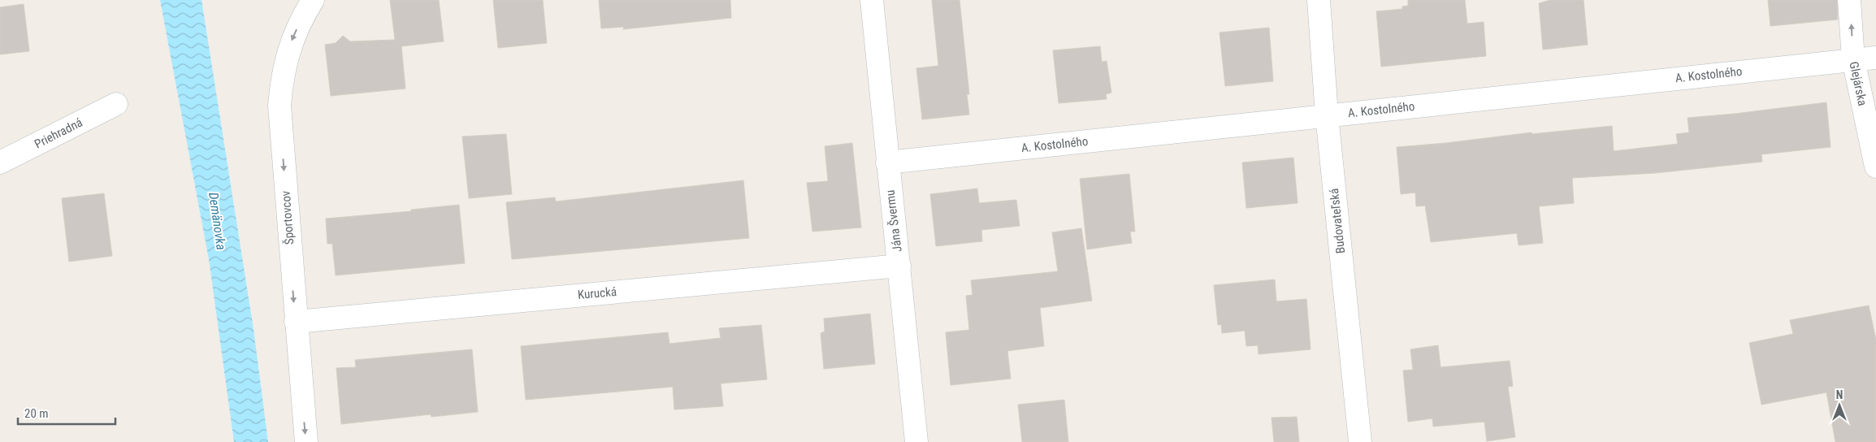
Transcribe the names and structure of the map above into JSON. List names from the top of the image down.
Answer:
{
  "streets": {
    "street": [
      "A. Kostolného",
      "Glejárska",
      "Priehradná",
      "Športovcov",
      "Jána Švermu",
      "Budovateľská",
      "Kurucká"
    ]
  },
  "crossings": [
    ["A. Kostolného", "Glejárska"],
    ["A. Kostolného", "Jána Švermu"],
    ["A. Kostolného", "Budovateľská"],
    ["Športovcov", "Kurucká"],
    ["Jána Švermu", "Kurucká"]
  ],
  "one_way": ["Glejárska", "Športovcov"],
  "water": ["Demänovka"],
  "scale_bar": "20 m",
  "north": "top"
}
